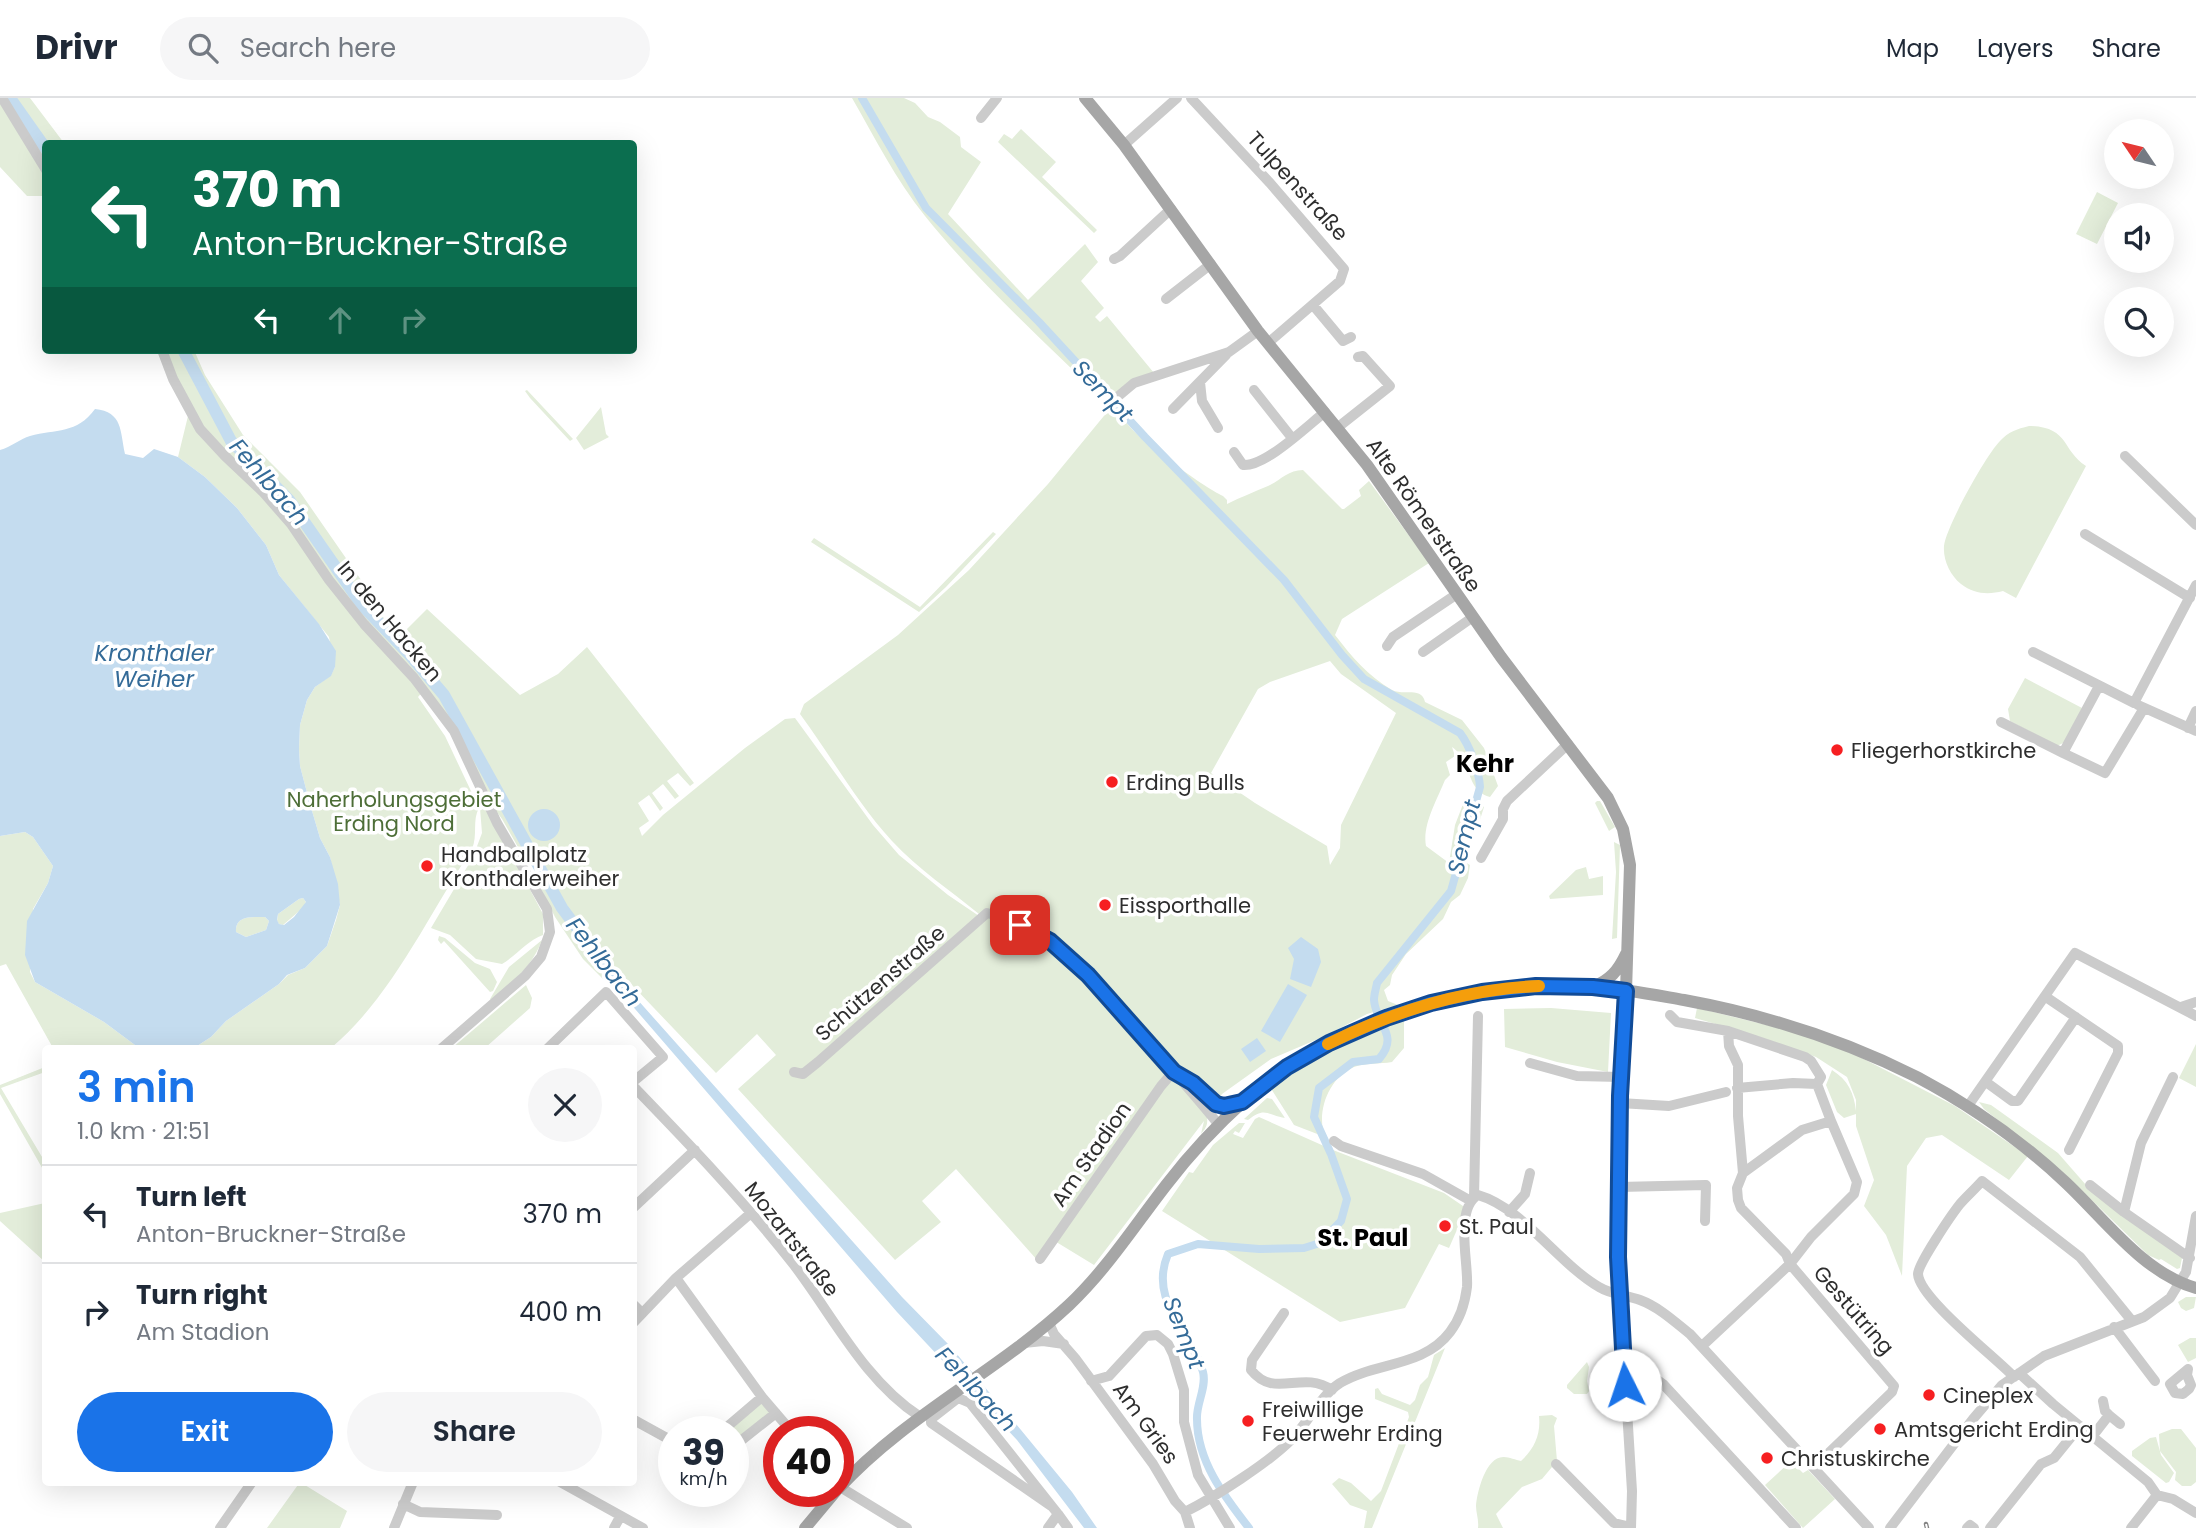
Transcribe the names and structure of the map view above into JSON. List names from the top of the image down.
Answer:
{
  "streets": {
    "main road": ["Alte Römerstraße"],
    "street": [
      "Tulpenstraße",
      "In den Hacken",
      "Schützenstraße",
      "Am Stadion",
      "Mozartstraße",
      "Gestütring",
      "Am Gries"
    ]
  },
  "crossings": [
    ["Schützenstraße", "Am Stadion"]
  ],
  "districts": ["Kehr", "St. Paul"],
  "water": ["Sempt", "Fehlbach", "Kronthaler Weiher"],
  "parks": ["Naherholungsgebiet Erding Nord"],
  "places": [
    "Fliegerhorstkirche",
    "Erding Bulls",
    "Handballplatz Kronthalerweiher",
    "Eissporthalle",
    "St. Paul",
    "Cineplex",
    "Freiwillige Feuerwehr Erding",
    "Amtsgericht Erding",
    "Christuskirche"
  ],
  "north": "top left",
  "page": {
    "header": "Drivr",
    "search": "Search here",
    "nav": ["Map", "Layers", "Share"],
    "turn": ["370 m", "Anton-Bruckner-Straße"],
    "heading": ["3 min", "1.0 km · 21:51"],
    "list": [
      {
        "name": "Turn left",
        "note": "Anton-Bruckner-Straße",
        "value": "370 m"
      },
      {
        "name": "Turn right",
        "note": "Am Stadion",
        "value": "400 m"
      }
    ],
    "buttons": ["Exit", "Share"],
    "speed": "39 km/h",
    "limit": "40"
  }
}
